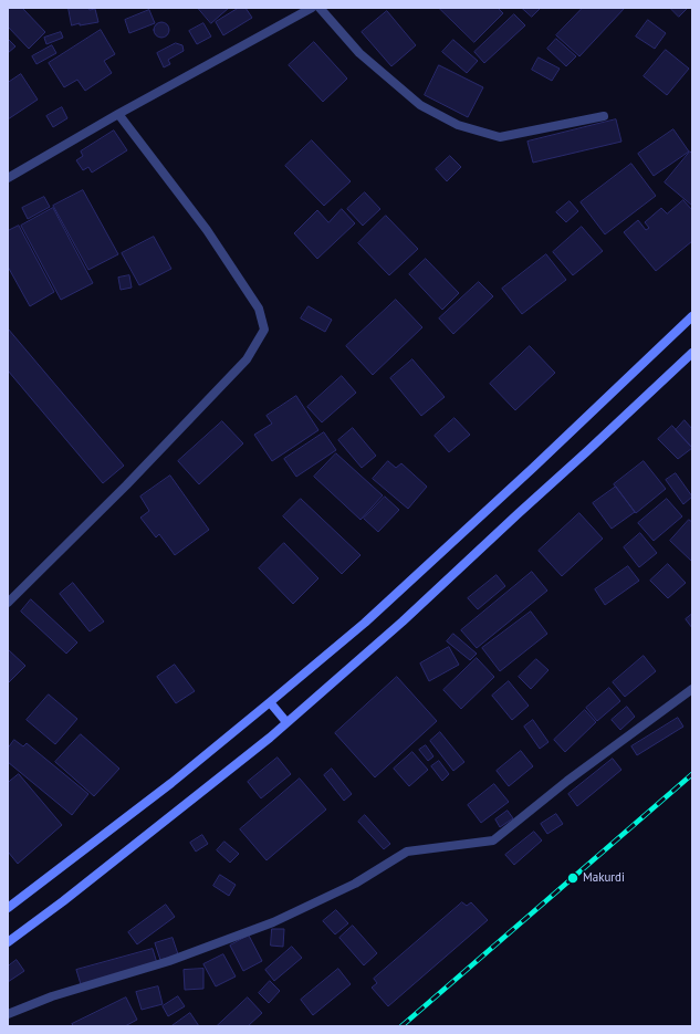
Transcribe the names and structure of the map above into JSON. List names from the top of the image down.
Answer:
{
  "places": ["Makurdi"]
}
